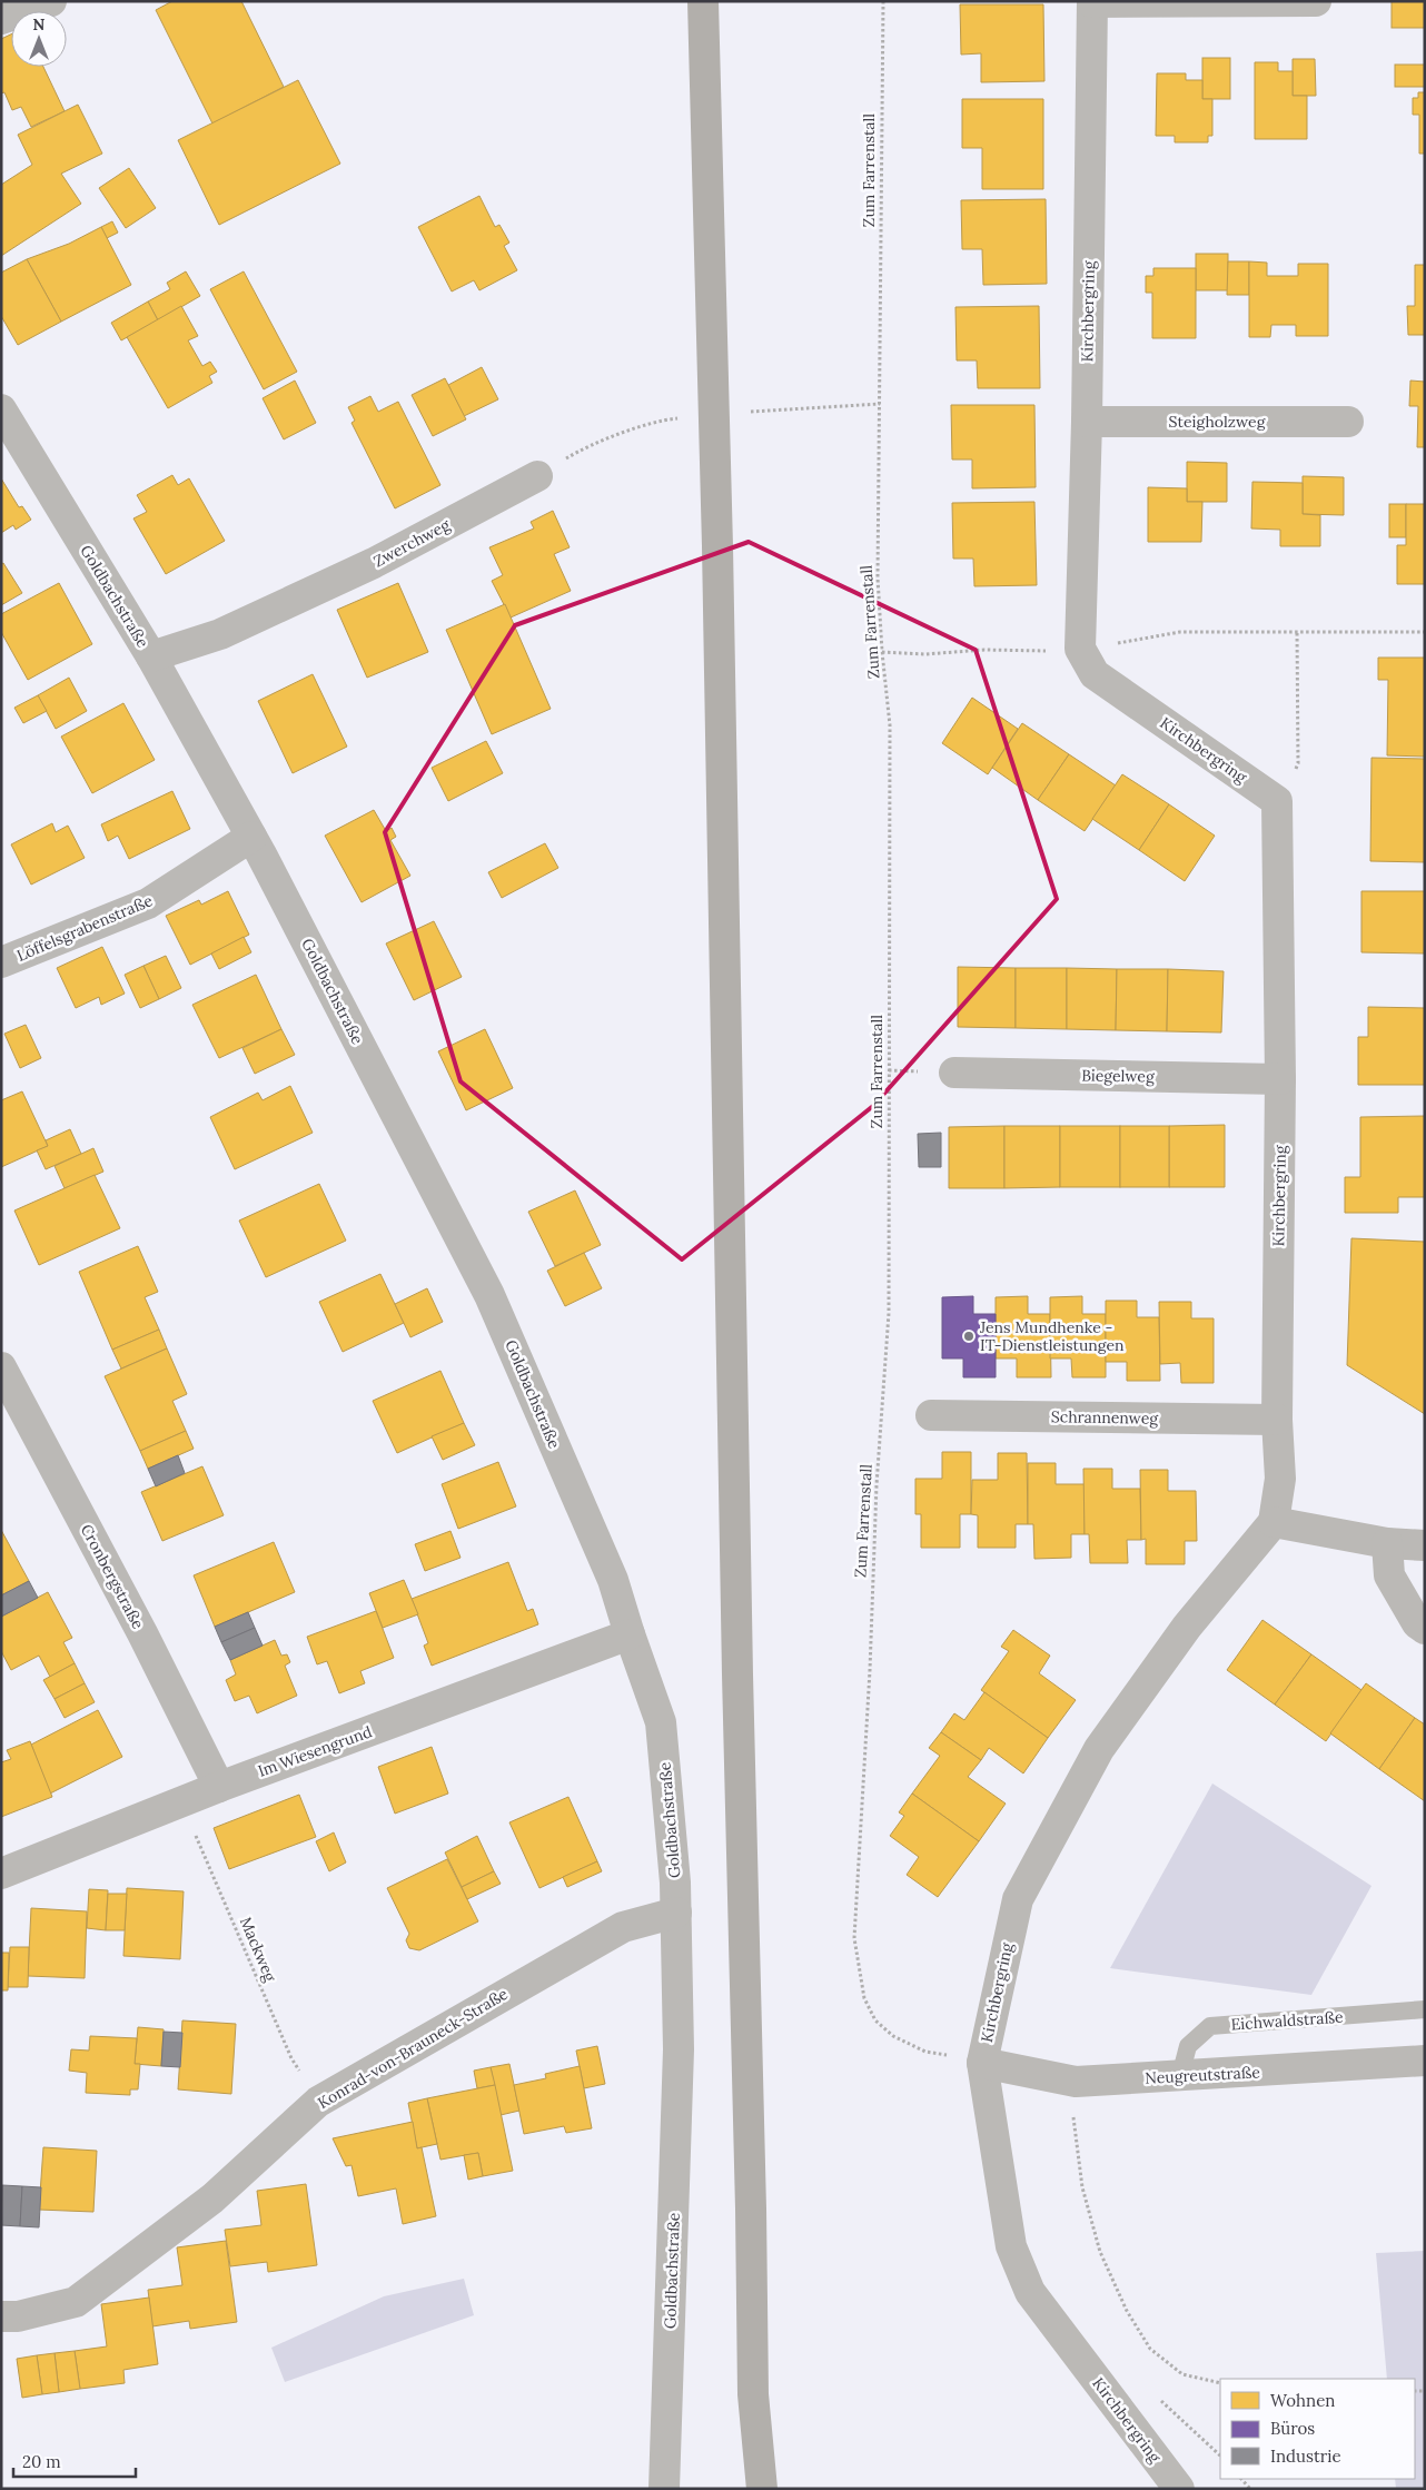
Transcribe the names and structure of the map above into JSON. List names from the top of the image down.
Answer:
{
  "streets": {
    "street": [
      "Kirchbergring",
      "Steigholzweg",
      "Zwerchweg",
      "Goldbachstraße",
      "Löffelsgrabenstraße",
      "Biegelweg",
      "Schrannenweg",
      "Cronbergstraße",
      "Im Wiesengrund",
      "Konrad-von-Brauneck-Straße",
      "Neugreutstraße"
    ],
    "lane": ["Eichwaldstraße"],
    "path": ["Zum Farrenstall", "Mackweg"]
  },
  "crossings": [
    ["Zum Farrenstall", "Kirchbergring"],
    ["Zum Farrenstall", "Neugreutstraße"],
    ["Kirchbergring", "Steigholzweg"],
    ["Kirchbergring", "Biegelweg"],
    ["Kirchbergring", "Schrannenweg"],
    ["Kirchbergring", "Neugreutstraße"],
    ["Zwerchweg", "Goldbachstraße"],
    ["Goldbachstraße", "Löffelsgrabenstraße"],
    ["Goldbachstraße", "Im Wiesengrund"],
    ["Goldbachstraße", "Konrad-von-Brauneck-Straße"],
    ["Cronbergstraße", "Im Wiesengrund"],
    ["Im Wiesengrund", "Mackweg"],
    ["Mackweg", "Konrad-von-Brauneck-Straße"],
    ["Eichwaldstraße", "Neugreutstraße"]
  ],
  "places": ["Jens Mundhenke - IT-Dienstleistungen"],
  "legend": ["Wohnen", "Büros", "Industrie"],
  "scale_bar": "20 m",
  "north": "top"
}
